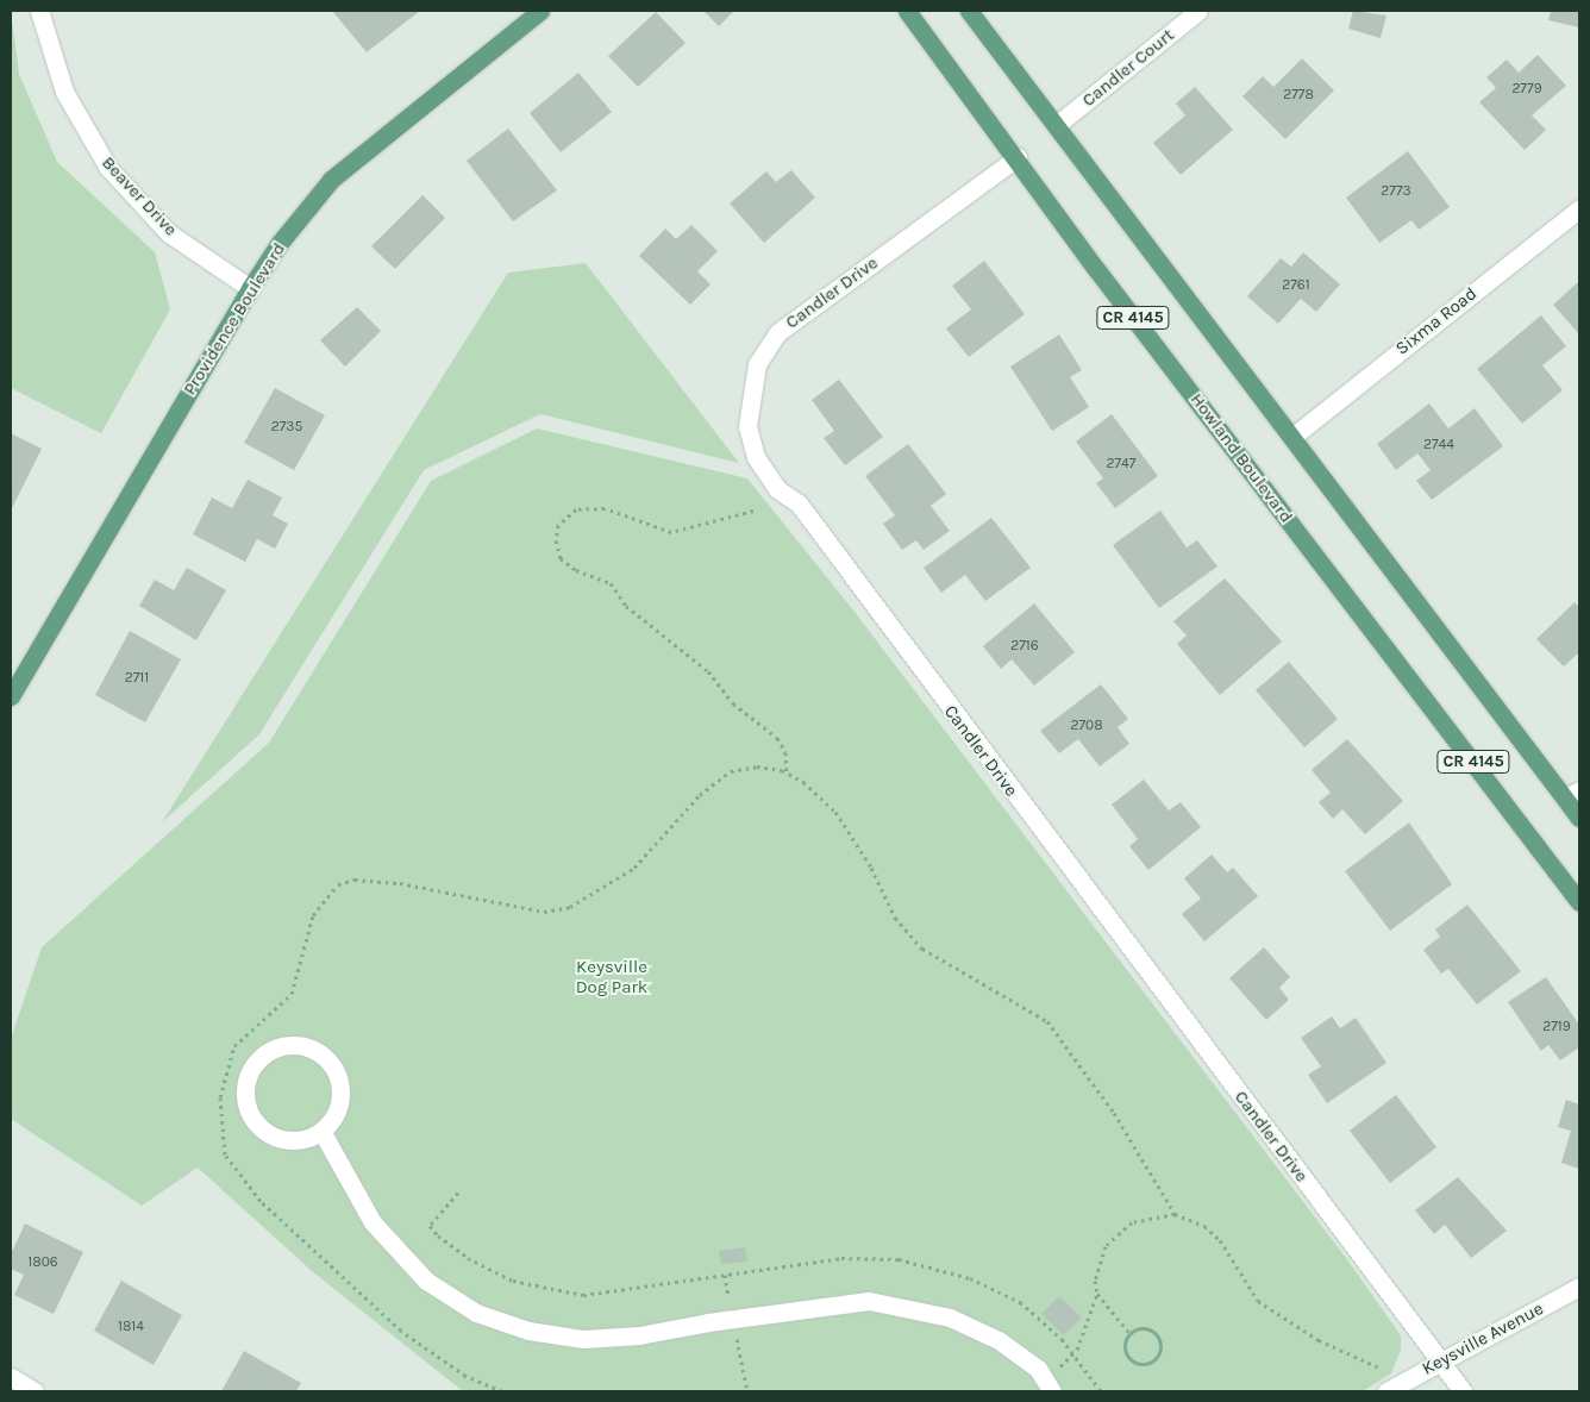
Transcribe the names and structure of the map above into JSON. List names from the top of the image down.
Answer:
{
  "streets": {
    "main road": ["CR 4145", "Providence Boulevard", "Howland Boulevard"],
    "street": [
      "Candler Court",
      "Beaver Drive",
      "Candler Drive",
      "Sixma Road",
      "Keysville Avenue"
    ]
  },
  "crossings": [
    ["Candler Court", "CR 4145"],
    ["Beaver Drive", "Providence Boulevard"],
    ["Candler Drive", "Howland Boulevard"],
    ["Candler Drive", "Keysville Avenue"],
    ["CR 4145", "Sixma Road"]
  ],
  "parks": ["Keysville Dog Park"],
  "house_numbers": [
    "2779",
    "2778",
    "2773",
    "2761",
    "2735",
    "2744",
    "2747",
    "2716",
    "2711",
    "2708",
    "2719",
    "1806",
    "1814"
  ]
}
